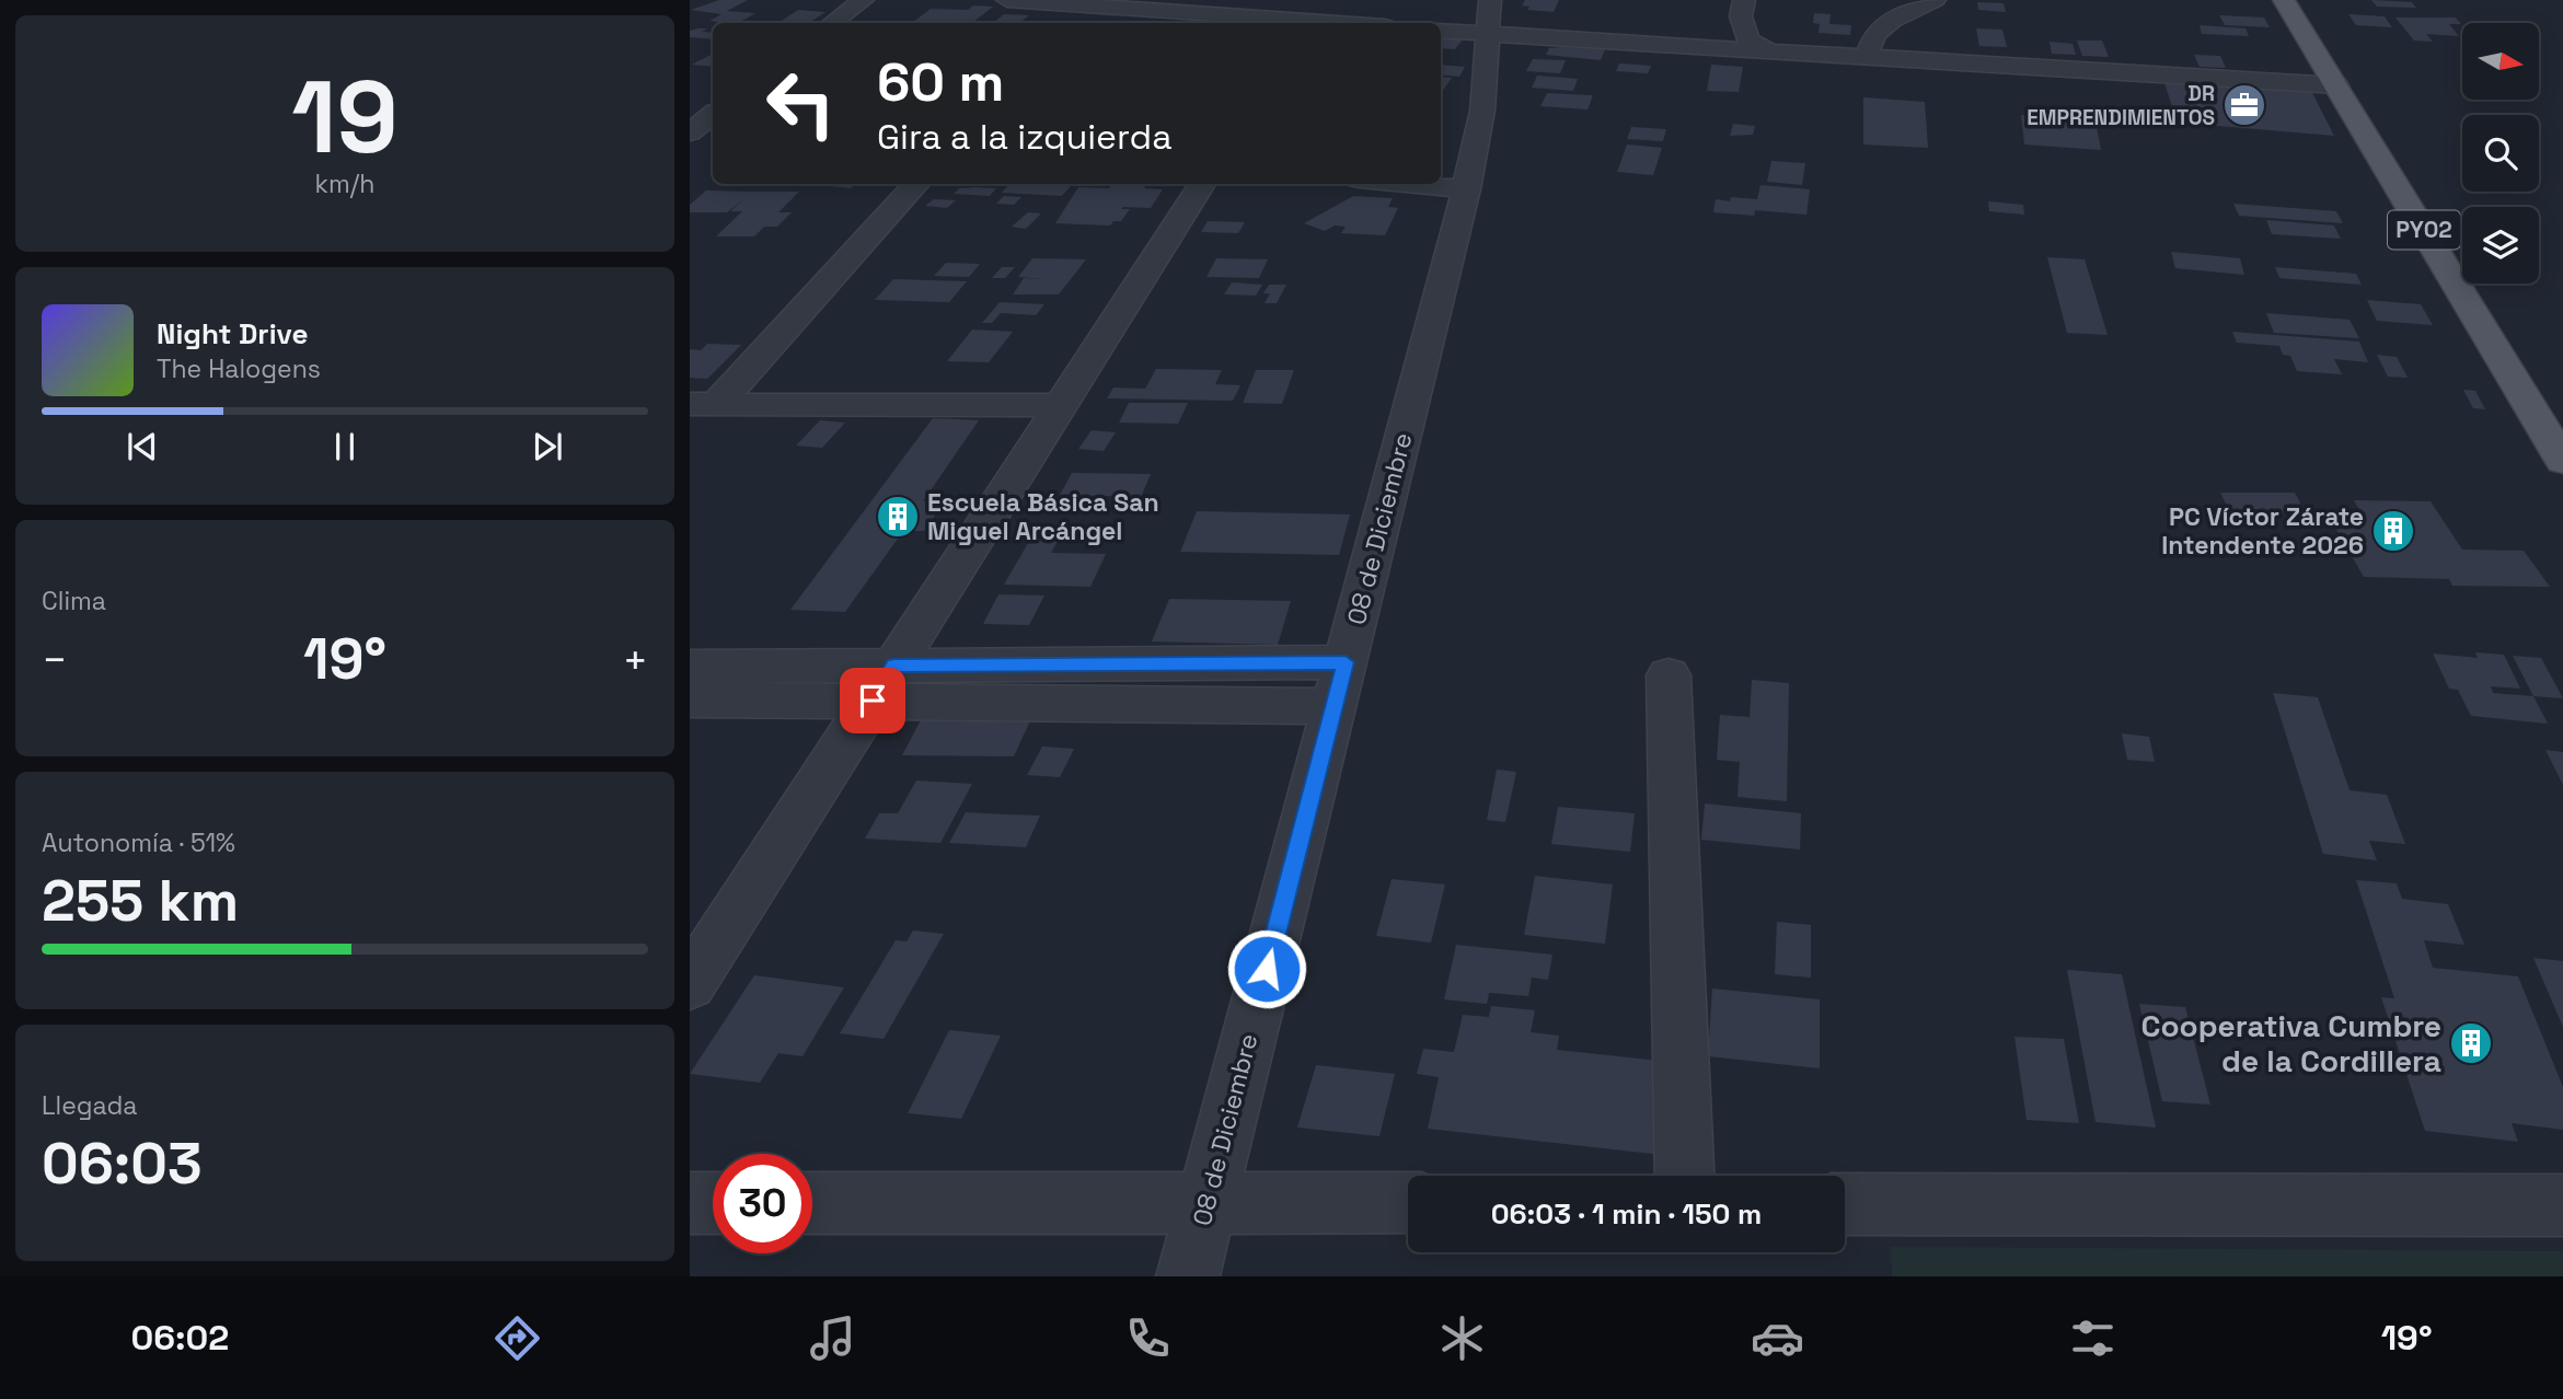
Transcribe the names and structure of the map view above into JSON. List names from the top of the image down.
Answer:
{
  "streets": {
    "main road": ["PY02"],
    "street": ["08 de Diciembre"]
  },
  "places": {
    "office": ["DR EMPRENDIMIENTOS"],
    "building": ["Escuela Básica San Miguel Arcángel", "PC Víctor Zárate Intendente 2026", "Cooperativa Cumbre de la Cordillera"]
  },
  "north": "right",
  "page": {
    "tile": [
      ["19", "km/h"],
      "Clima",
      ["Autonomía · 51%", "255 km"],
      ["Llegada", "06:03"]
    ],
    "turn": ["60 m", "Gira a la izquierda"],
    "song": ["Night Drive", "The Halogens"],
    "heat": ["−", "19°", "+"],
    "limit": "30",
    "trip": "06:03 · 1 min · 150 m",
    "tabs": ["06:02", "19°"]
  }
}
